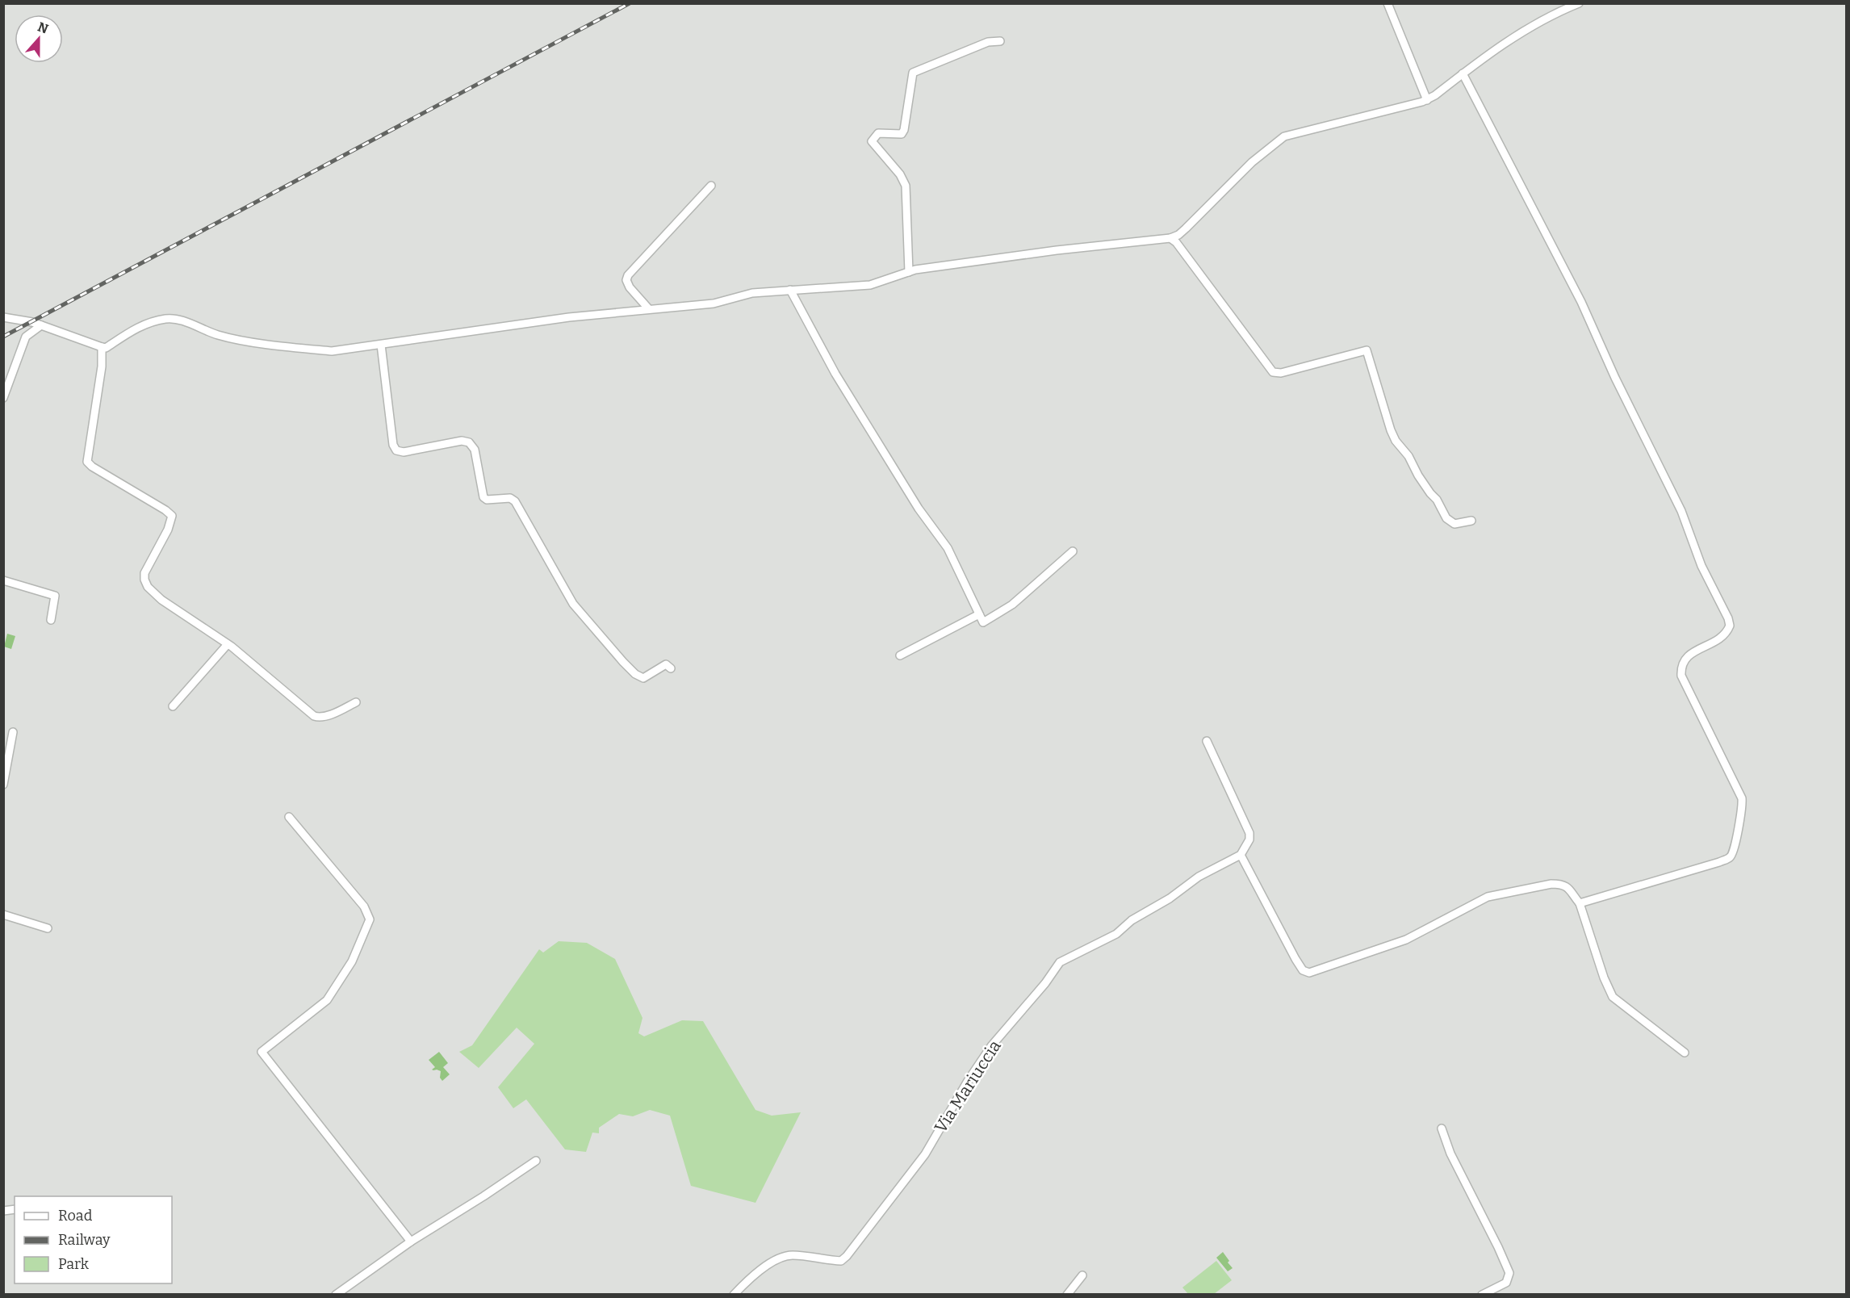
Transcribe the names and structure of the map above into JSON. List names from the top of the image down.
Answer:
{
  "streets": {
    "street": ["Via Mariuccia"]
  },
  "legend": ["Road", "Railway", "Park"],
  "north": "top"
}
